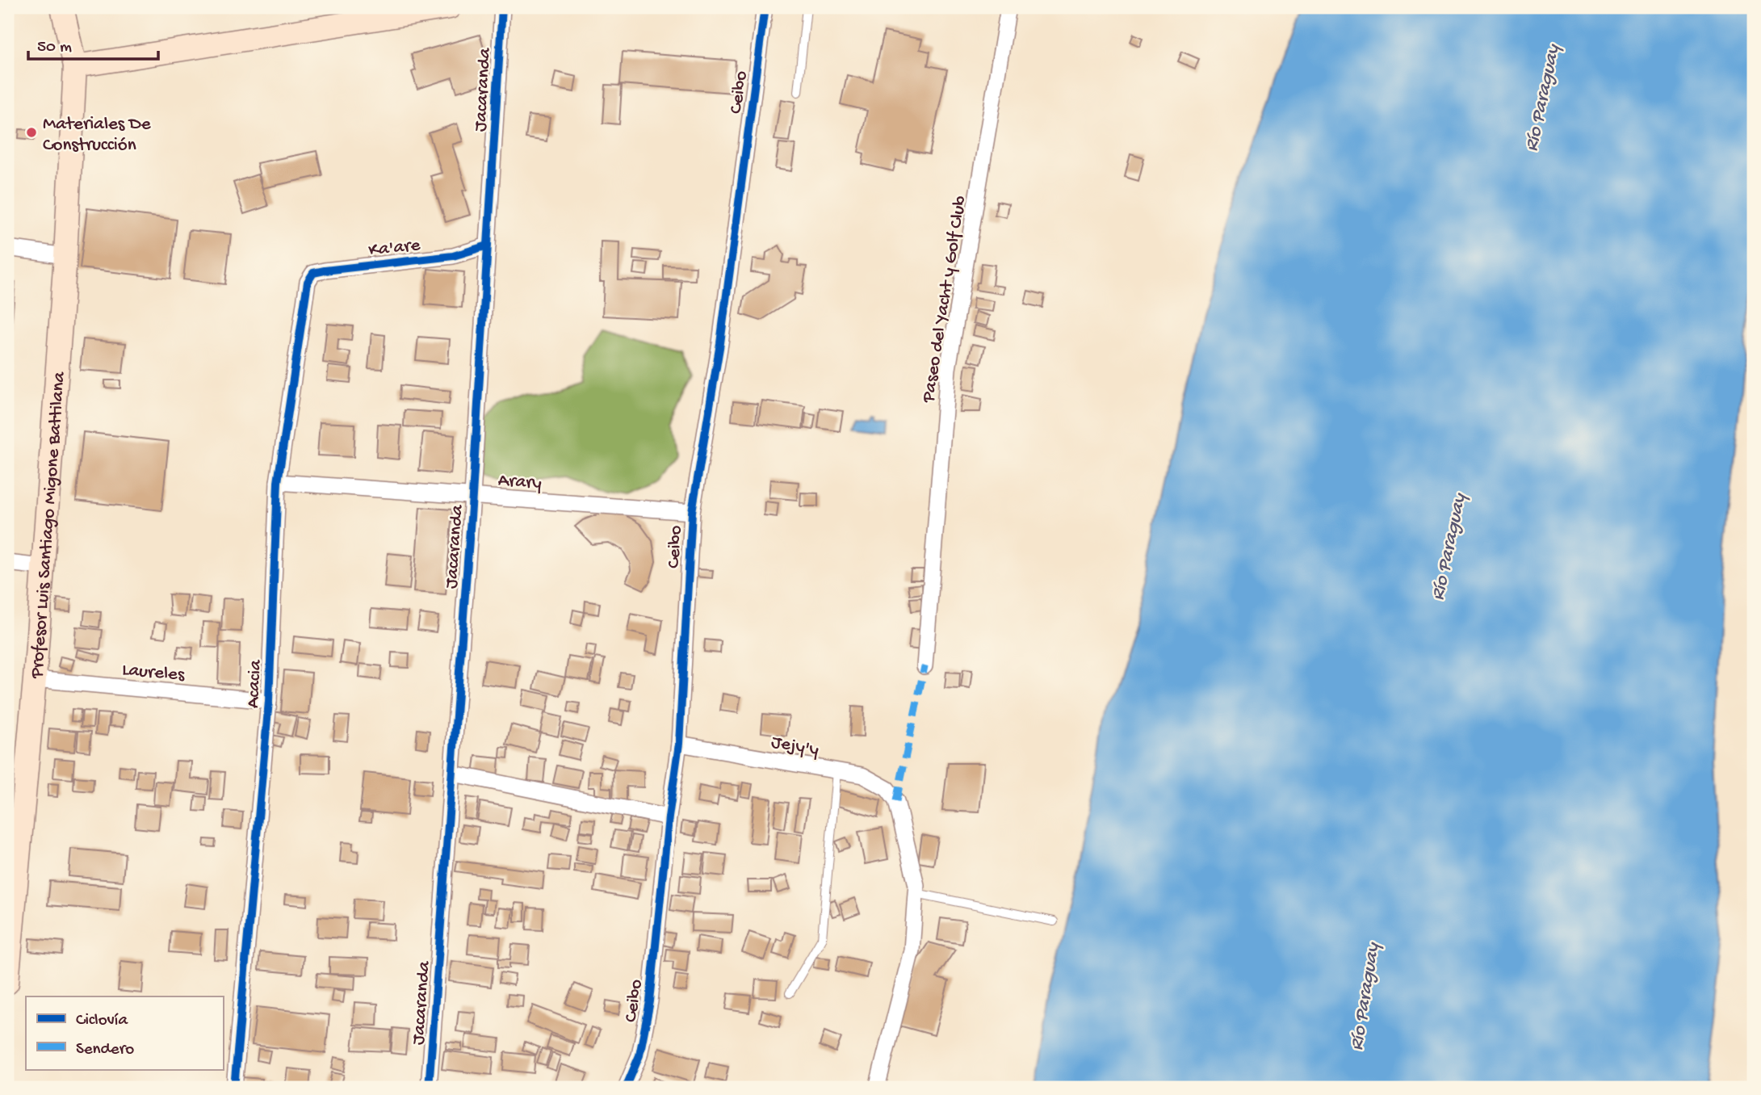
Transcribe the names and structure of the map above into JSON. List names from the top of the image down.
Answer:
{
  "streets": {
    "main road": ["Profesor Luis Santiago Migone Battilana"],
    "street": [
      "Jacaranda",
      "Ceibo",
      "Ka'are",
      "Paseo del Yacht y Golf Club",
      "Arary",
      "Laureles",
      "Acacia",
      "Jejy'y"
    ]
  },
  "crossings": [
    ["Jacaranda", "Ka'are"],
    ["Jacaranda", "Arary"],
    ["Ceibo", "Arary"],
    ["Ceibo", "Jejy'y"],
    ["Ka'are", "Acacia"],
    ["Arary", "Acacia"],
    ["Profesor Luis Santiago Migone Battilana", "Laureles"],
    ["Laureles", "Acacia"]
  ],
  "water": ["Río Paraguay"],
  "places": ["Materiales De Construcción"],
  "legend": ["Ciclovía", "Sendero"],
  "scale_bar": "50 m"
}
